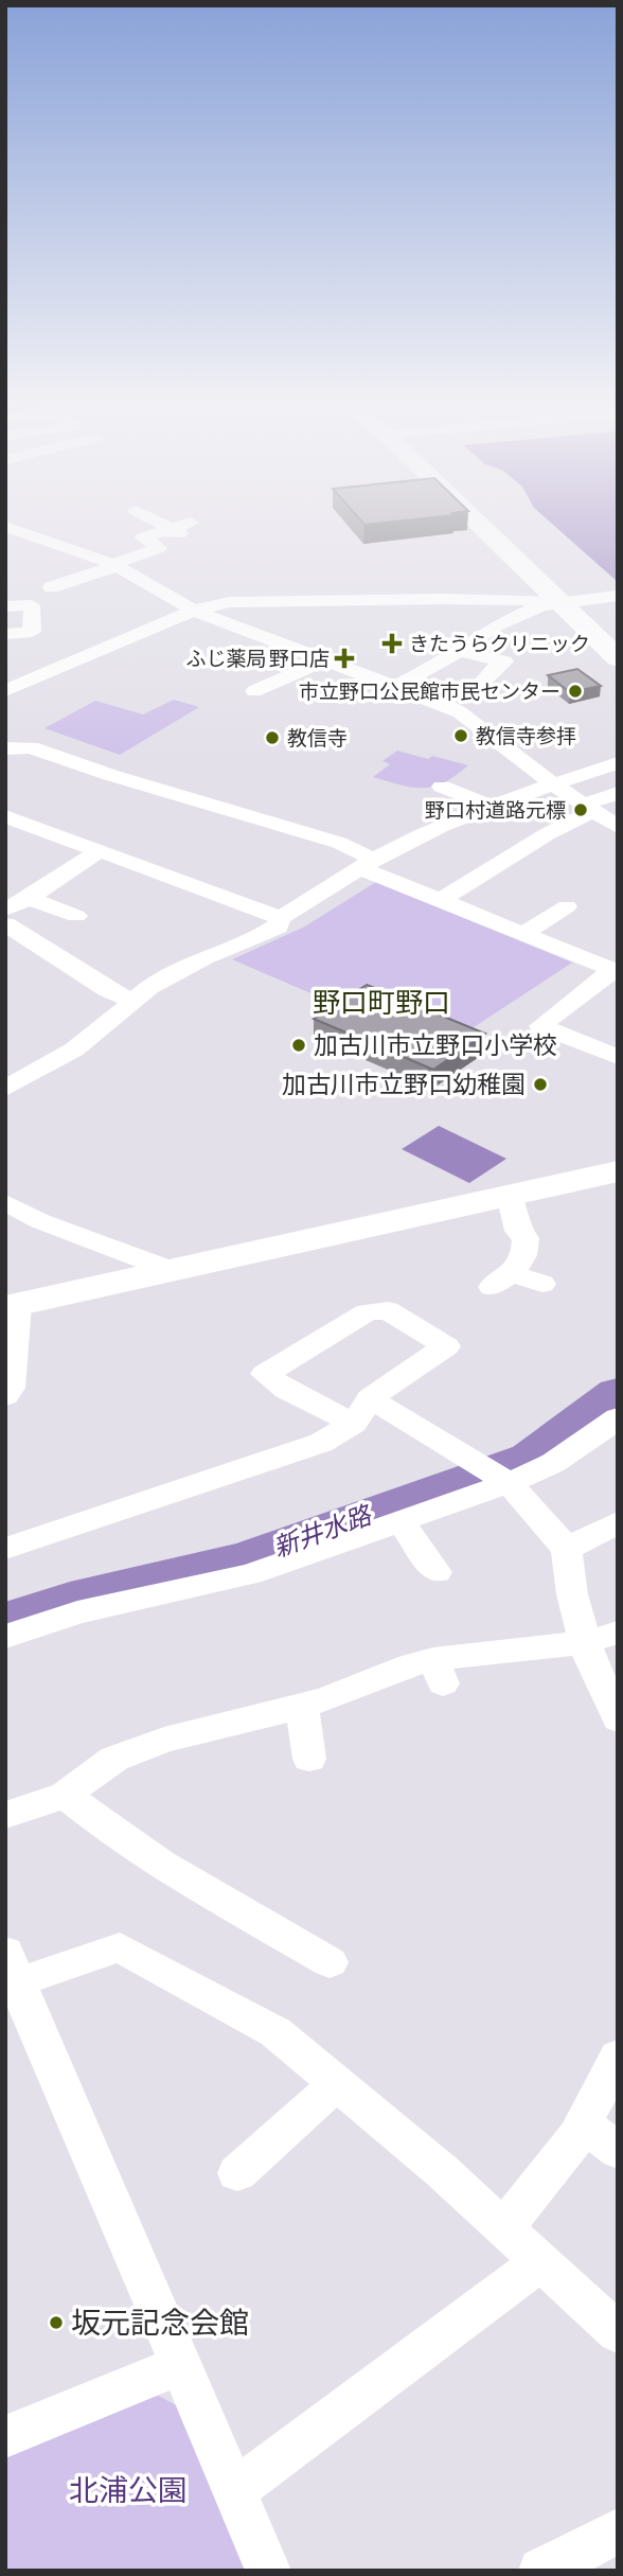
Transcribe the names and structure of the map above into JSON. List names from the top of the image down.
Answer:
{
  "districts": ["野口町野口"],
  "water": ["新井水路"],
  "parks": ["北浦公園"],
  "places": {
    "health": ["きたうらクリニック", "ふじ薬局 野口店"],
    "other": [
      "市立野口公民館市民センター",
      "教信寺参拝",
      "教信寺",
      "野口村道路元標",
      "加古川市立野口小学校",
      "加古川市立野口幼稚園",
      "坂元記念会館"
    ]
  }
}
